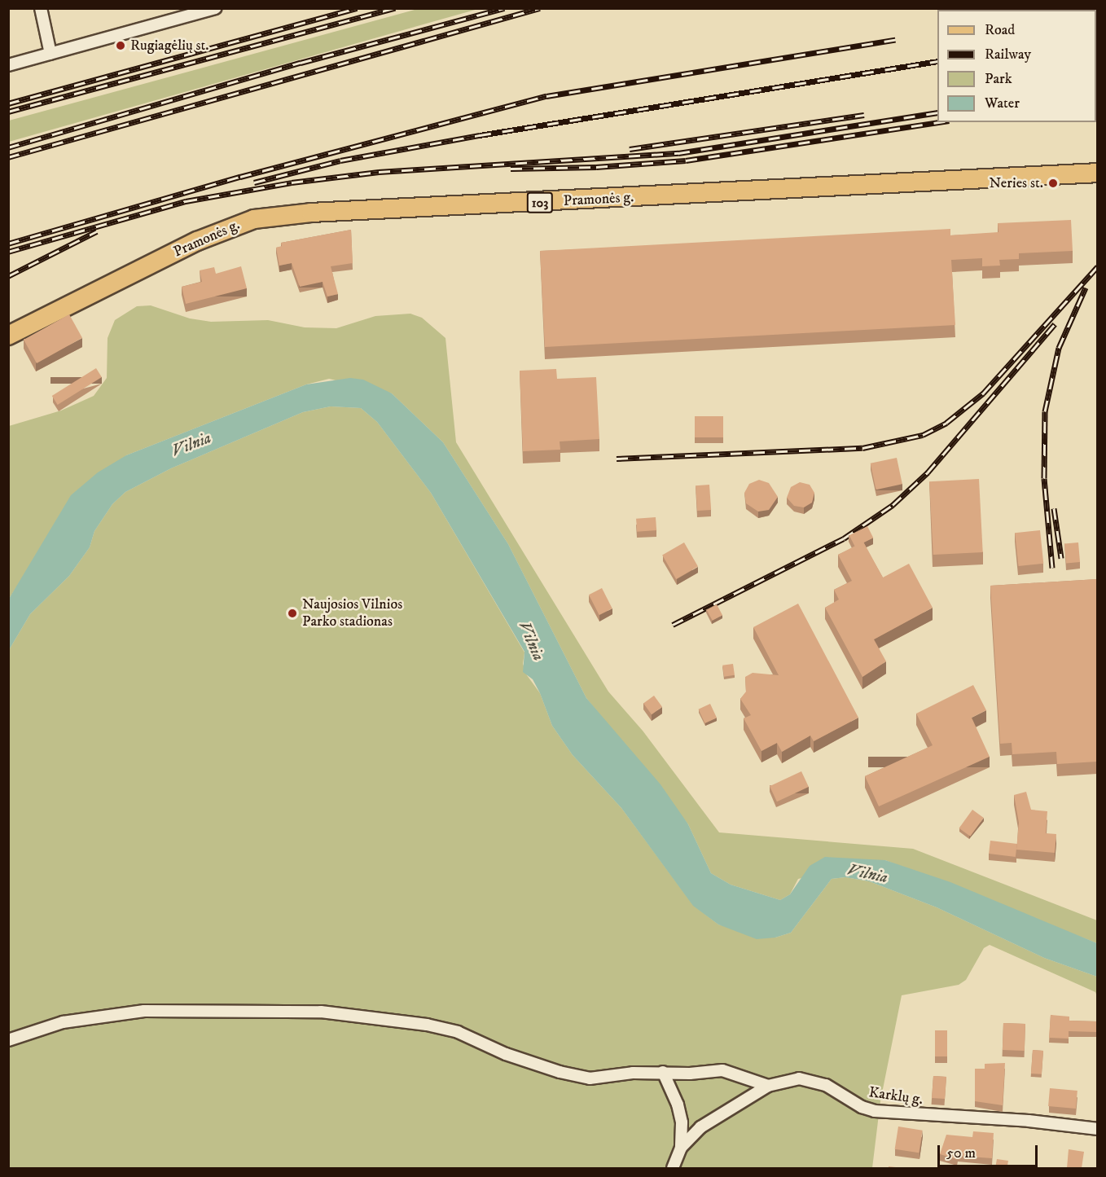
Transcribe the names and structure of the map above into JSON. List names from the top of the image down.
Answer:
{
  "streets": {
    "main road": ["Pramonės g.", "103"],
    "street": ["Karklų g."]
  },
  "water": ["Vilnia"],
  "places": ["Rugiagėlių st.", "Neries st.", "Naujosios Vilnios Parko stadionas"],
  "legend": [
    "Road",
    "Railway",
    "Park",
    "Water"
  ],
  "scale_bar": "50 m"
}
